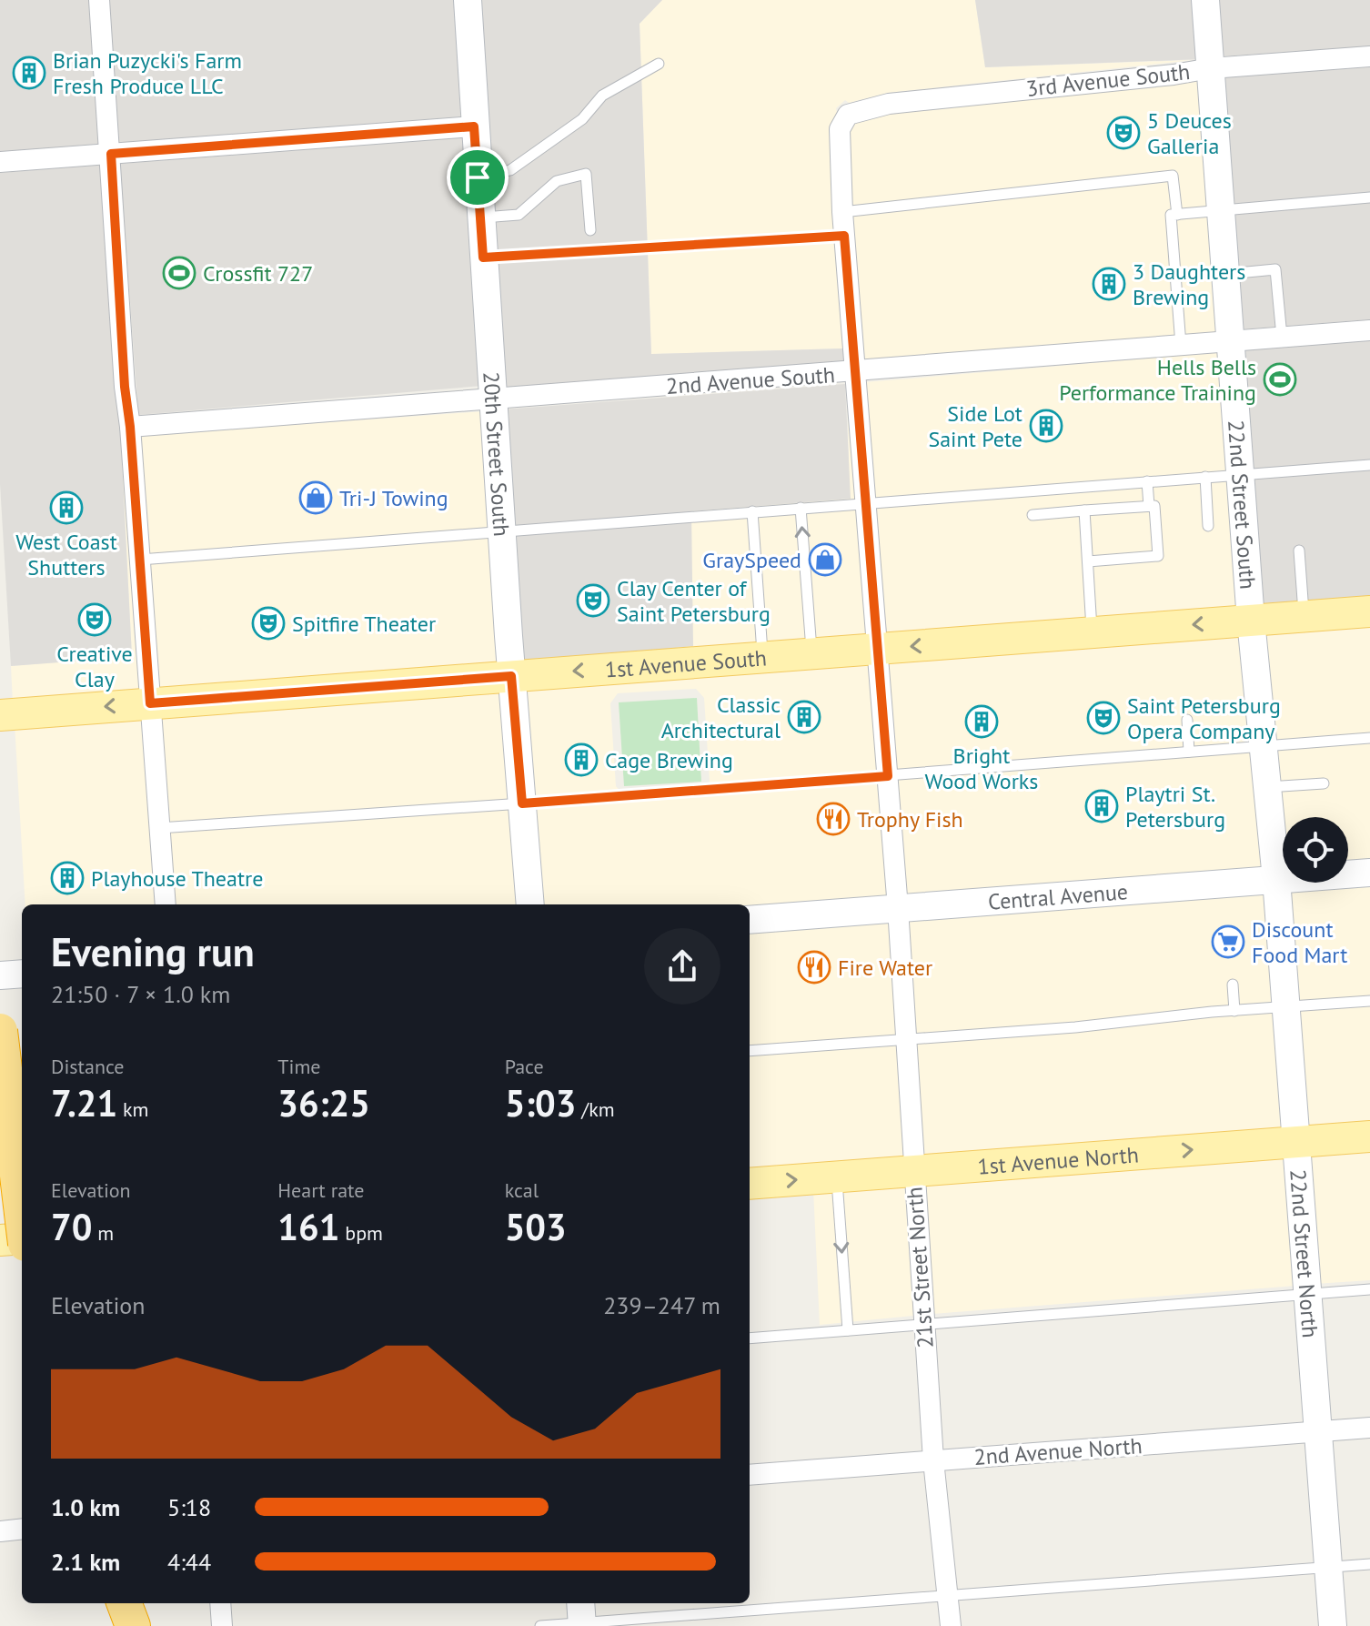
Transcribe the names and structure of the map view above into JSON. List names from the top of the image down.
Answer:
{
  "streets": {
    "main road": ["1st Avenue South", "1st Avenue North"],
    "street": [
      "3rd Avenue South",
      "2nd Avenue South",
      "20th Street South",
      "22nd Street South",
      "Central Avenue",
      "22nd Street North",
      "21st Street North",
      "2nd Avenue North"
    ]
  },
  "crossings": [
    ["3rd Avenue South", "22nd Street South"],
    ["3rd Avenue South", "21st Street North"],
    ["2nd Avenue South", "20th Street South"],
    ["2nd Avenue South", "22nd Street South"],
    ["2nd Avenue South", "21st Street North"],
    ["20th Street South", "1st Avenue South"],
    ["22nd Street South", "1st Avenue South"],
    ["22nd Street South", "Central Avenue"],
    ["22nd Street South", "22nd Street North"],
    ["1st Avenue South", "21st Street North"],
    ["Central Avenue", "22nd Street North"],
    ["Central Avenue", "21st Street North"],
    ["1st Avenue North", "22nd Street North"],
    ["1st Avenue North", "21st Street North"],
    ["22nd Street North", "2nd Avenue North"],
    ["21st Street North", "2nd Avenue North"]
  ],
  "one_way": ["1st Avenue South", "1st Avenue North"],
  "places": {
    "building": [
      "Brian Puzycki's Farm Fresh Produce LLC",
      "3 Daughters Brewing",
      "Side Lot Saint Pete",
      "West Coast Shutters",
      "Classic Architectural",
      "Bright Wood Works",
      "Cage Brewing",
      "Playtri St. Petersburg",
      "Playhouse Theatre"
    ],
    "theatre": [
      "5 Deuces Galleria",
      "Clay Center of Saint Petersburg",
      "Creative Clay",
      "Spitfire Theater",
      "Saint Petersburg Opera Company"
    ],
    "sports": ["Crossfit 727", "Hells Bells Performance Training"],
    "shop": ["Tri-J Towing", "GraySpeed"],
    "restaurant": ["Trophy Fish", "Fire Water"],
    "supermarket": ["Discount Food Mart"]
  },
  "page": {
    "heading": ["Evening run", "21:50 · 7 × 1.0 km"],
    "stats": [
      ["Distance", "7.21 km"],
      ["Time", "36:25"],
      ["Pace", "5:03 /km"],
      ["Elevation", "70 m"],
      ["Heart rate", "161 bpm"],
      ["kcal", "503"]
    ],
    "chart": ["Elevation", "239–247 m"],
    "list": [
      {
        "name": "1.0 km",
        "note": "5:18"
      },
      {
        "name": "2.1 km",
        "note": "4:44"
      }
    ]
  }
}
